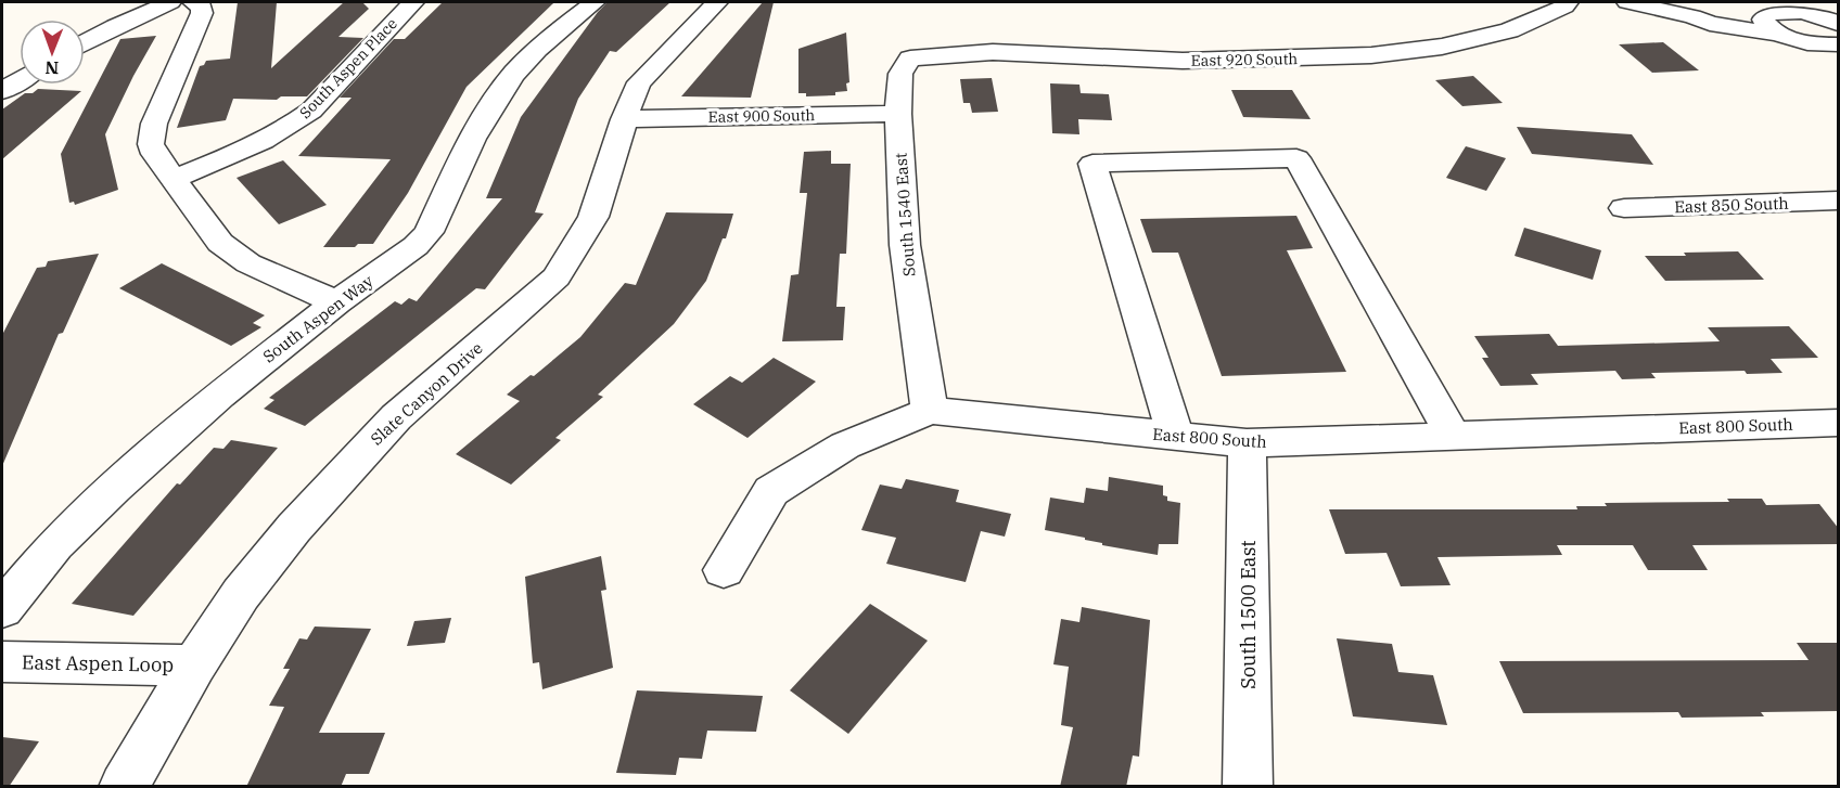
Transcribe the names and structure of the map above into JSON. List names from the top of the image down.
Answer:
{
  "streets": {
    "street": [
      "East 920 South",
      "South Aspen Place",
      "East 900 South",
      "East 850 South",
      "South 1540 East",
      "South Aspen Way",
      "Slate Canyon Drive",
      "East 800 South",
      "South 1500 East",
      "East Aspen Loop"
    ]
  },
  "crossings": [
    ["East 920 South", "South 1540 East"],
    ["East 900 South", "South 1540 East"],
    ["East 900 South", "Slate Canyon Drive"],
    ["South 1540 East", "East 800 South"],
    ["Slate Canyon Drive", "East Aspen Loop"],
    ["East 800 South", "South 1500 East"]
  ],
  "north": "bottom"
}
